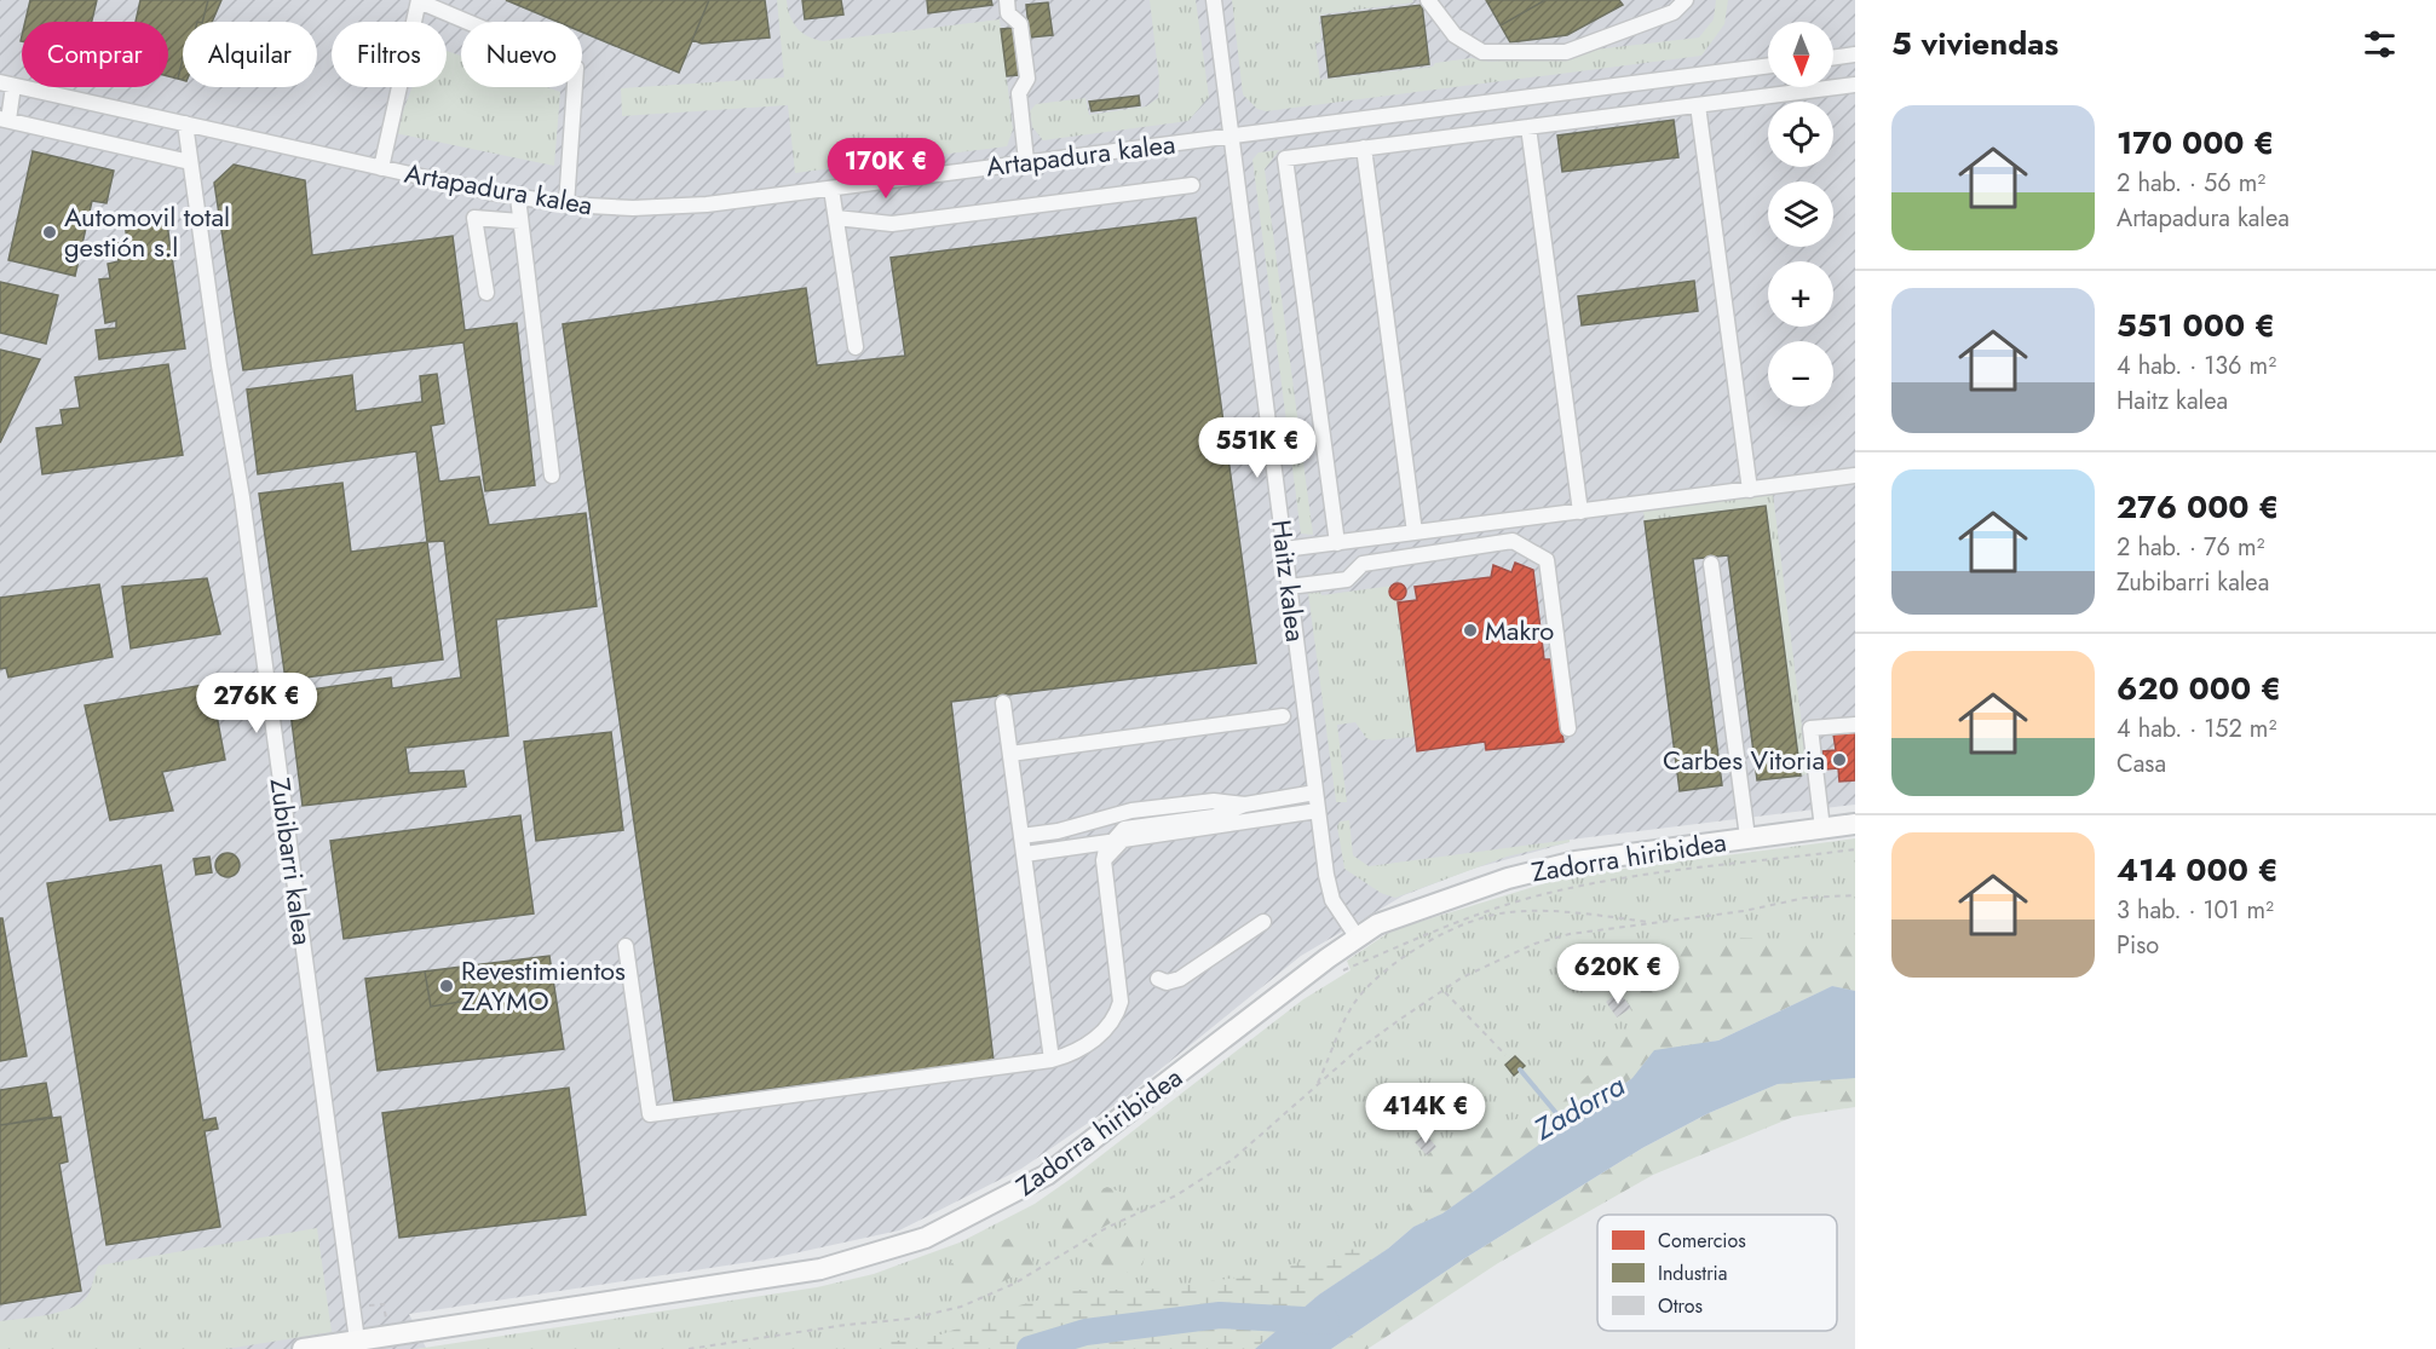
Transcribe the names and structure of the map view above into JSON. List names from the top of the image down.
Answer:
{
  "streets": {
    "main road": ["Zadorra hiribidea"],
    "street": ["Artapadura kalea", "Haitz kalea", "Zubibarri kalea"]
  },
  "crossings": [
    ["Artapadura kalea", "Haitz kalea"],
    ["Artapadura kalea", "Zubibarri kalea"],
    ["Haitz kalea", "Zadorra hiribidea"],
    ["Zadorra hiribidea", "Zubibarri kalea"]
  ],
  "water": ["Zadorra"],
  "places": [
    "Automovil total gestión s.l",
    "Makro",
    "Carbes Vitoria",
    "Revestimientos ZAYMO"
  ],
  "legend": ["Comercios", "Industria", "Otros"],
  "north": "bottom",
  "page": {
    "heading": "5 viviendas",
    "map_buttons": ["+", "−"],
    "chip": [
      "Comprar",
      "Alquilar",
      "Filtros",
      "Nuevo"
    ],
    "list": [
      {
        "name": "170 000 €",
        "note": "2 hab. · 56 m² · Artapadura kalea"
      },
      {
        "name": "551 000 €",
        "note": "4 hab. · 136 m² · Haitz kalea"
      },
      {
        "name": "276 000 €",
        "note": "2 hab. · 76 m² · Zubibarri kalea"
      },
      {
        "name": "620 000 €",
        "note": "4 hab. · 152 m² · Casa"
      },
      {
        "name": "414 000 €",
        "note": "3 hab. · 101 m² · Piso"
      }
    ],
    "price": [
      "170K €",
      "551K €",
      "276K €",
      "620K €",
      "414K €"
    ]
  }
}
